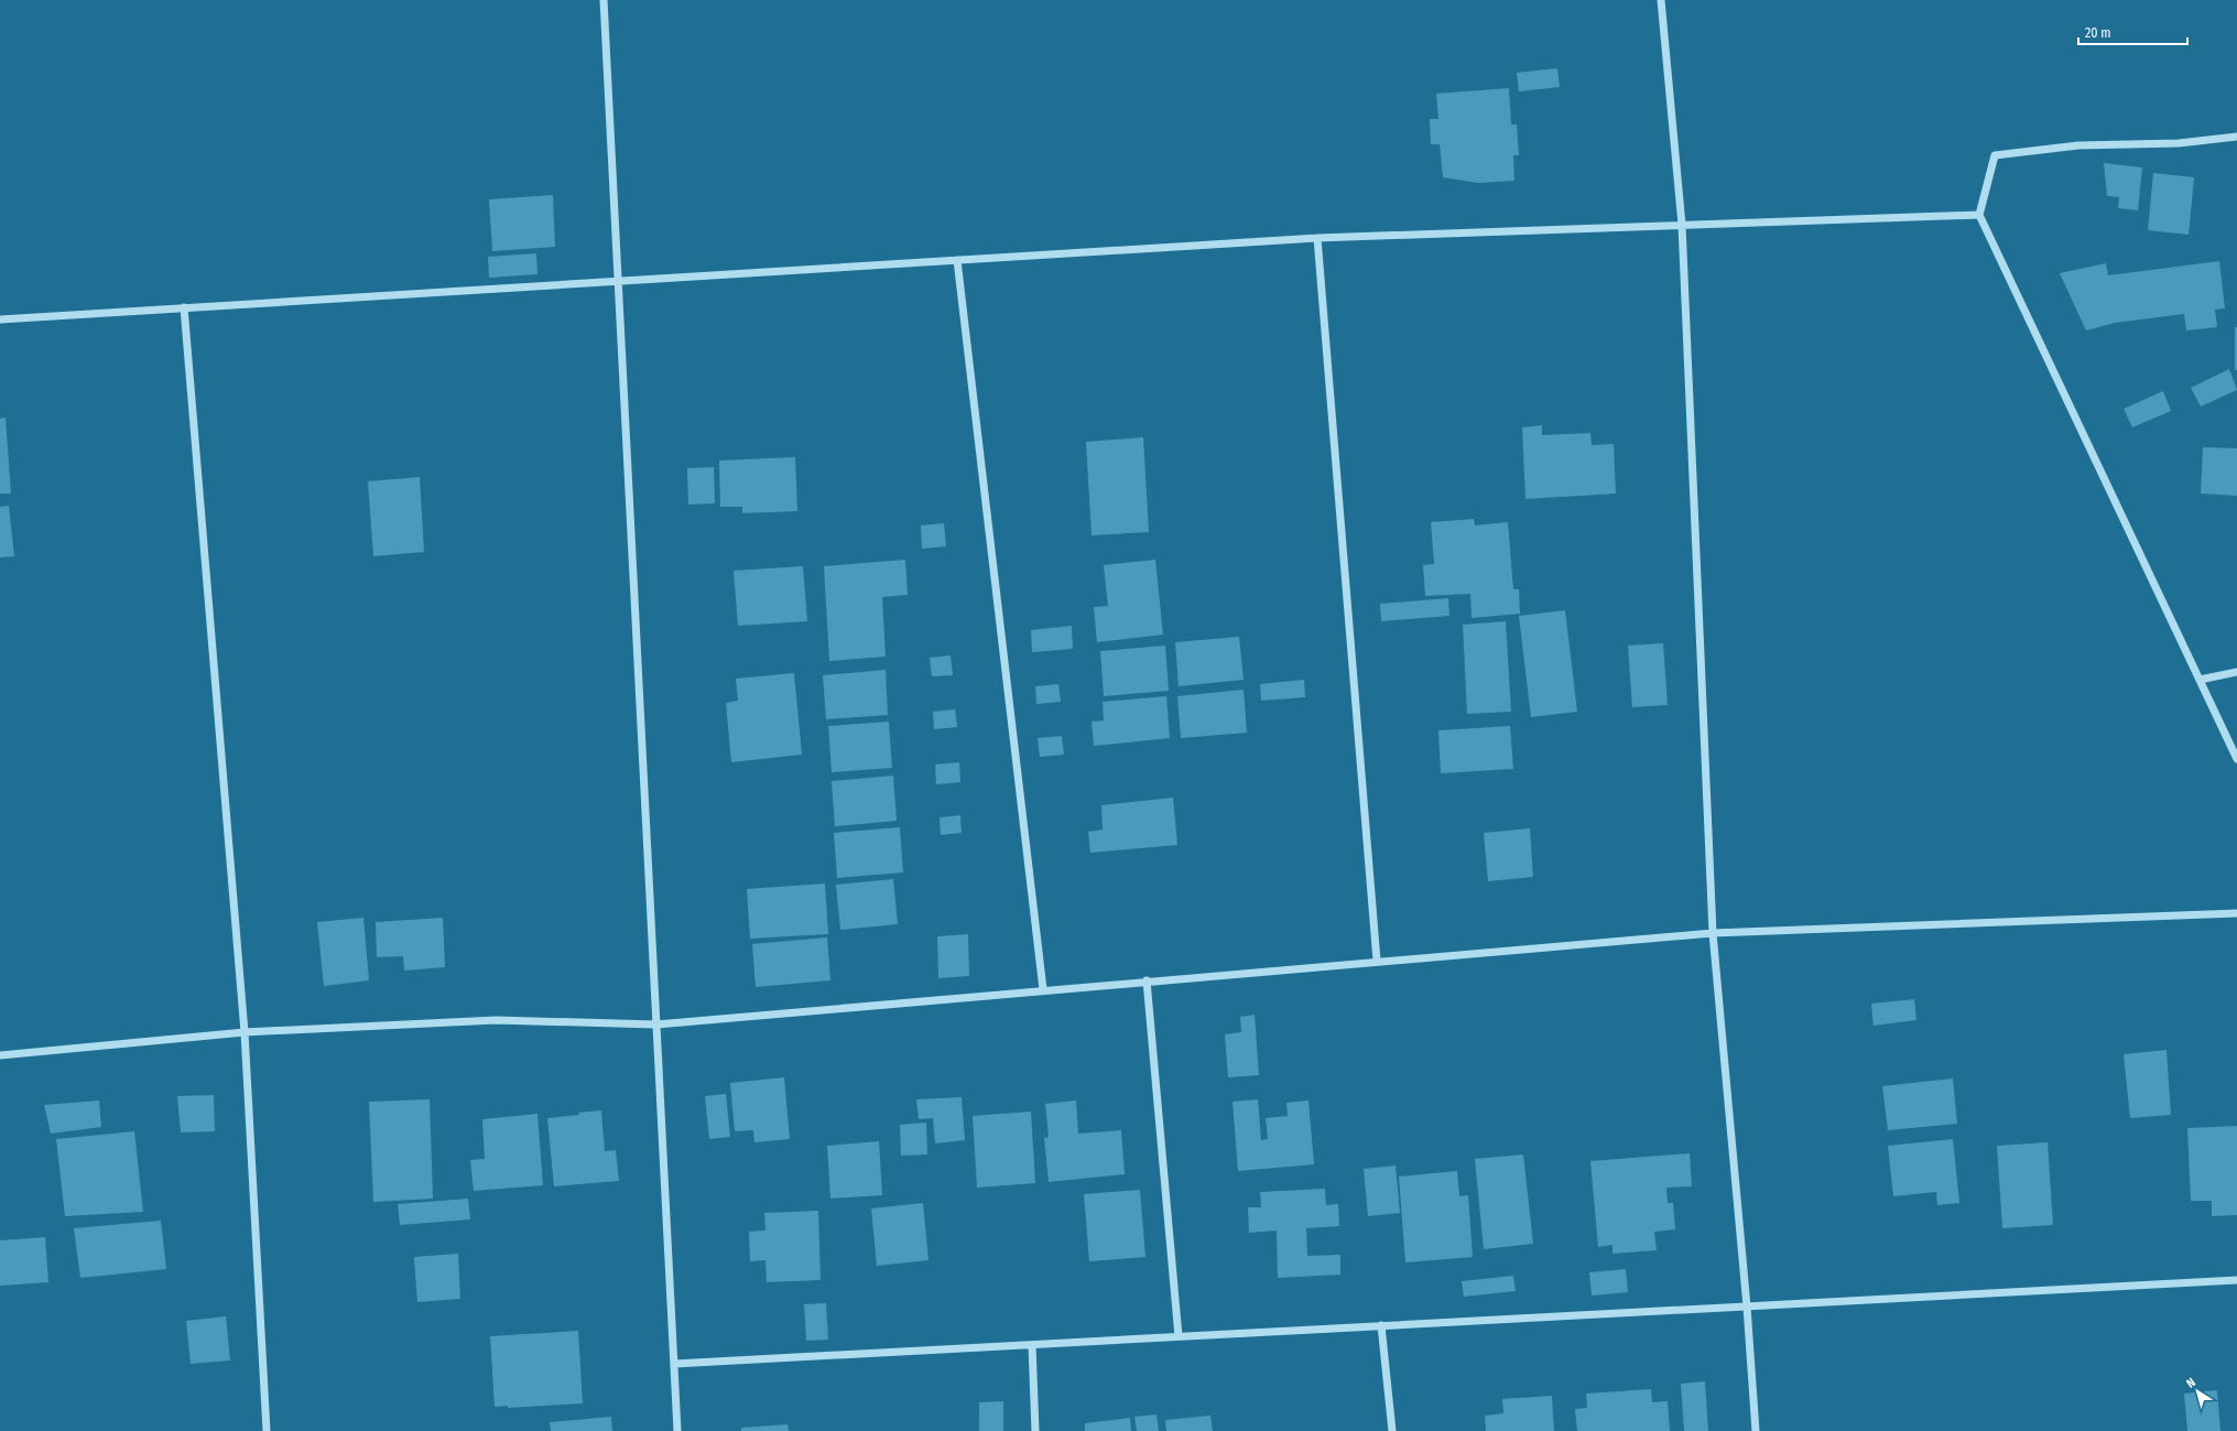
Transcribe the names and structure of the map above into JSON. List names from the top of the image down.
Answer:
{
  "scale_bar": "20 m",
  "north": "top left"
}
